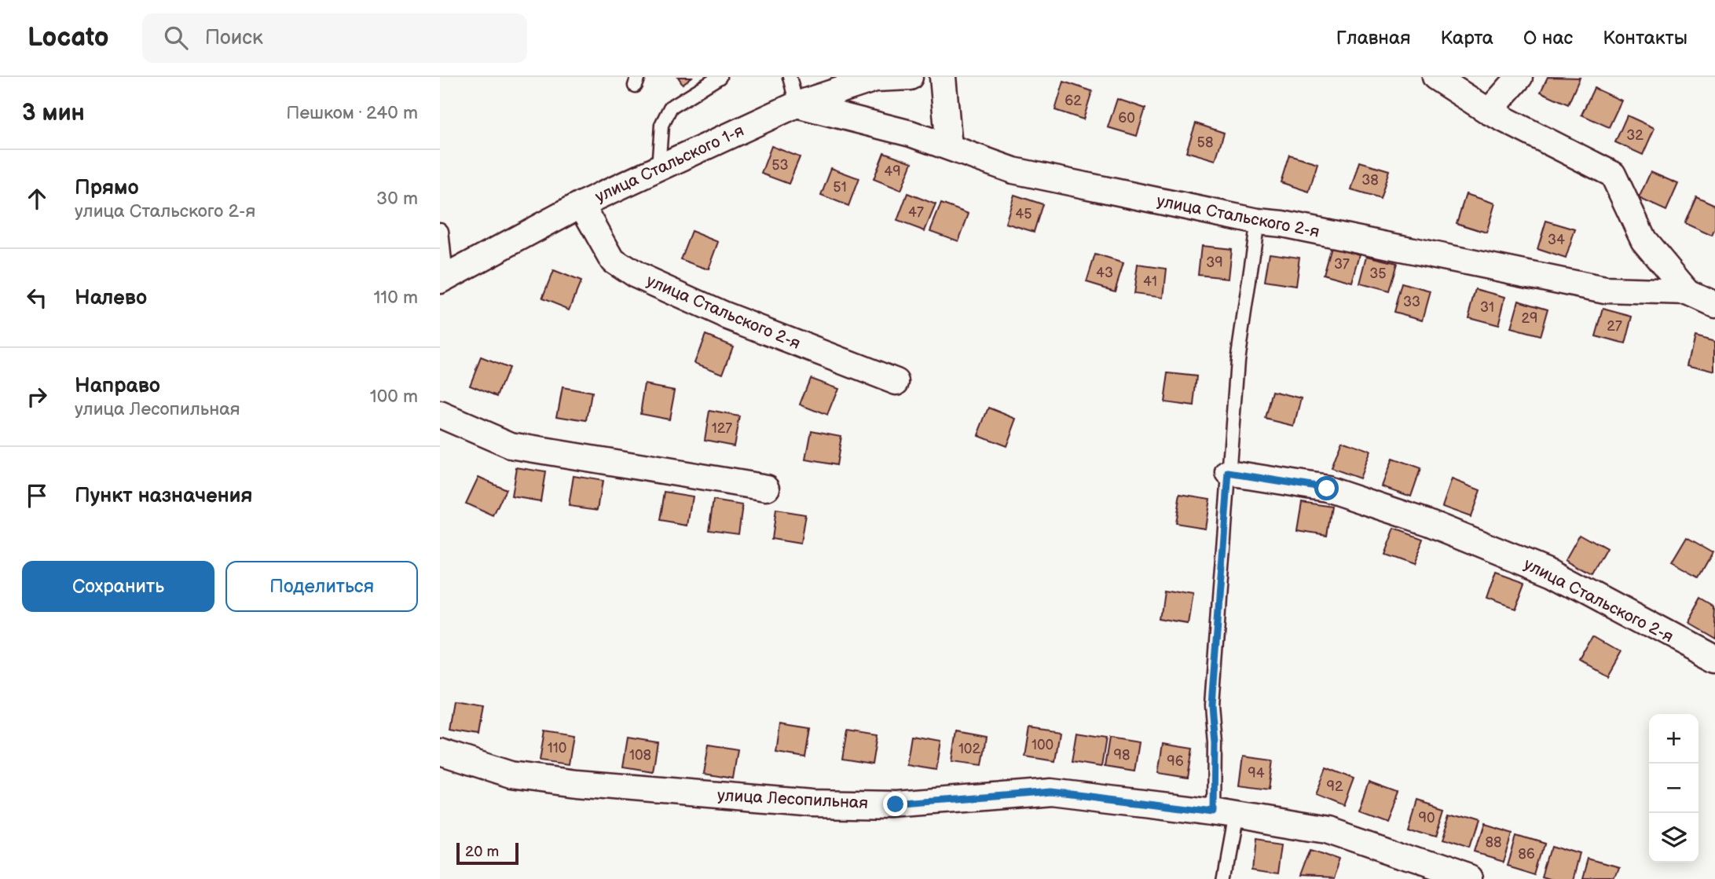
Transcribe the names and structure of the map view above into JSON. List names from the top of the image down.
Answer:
{
  "streets": {
    "street": ["улица Стальского 1-я", "улица Стальского 2-я", "улица Лесопильная"]
  },
  "crossings": [
    ["улица Стальского 1-я", "улица Стальского 2-я"]
  ],
  "house_numbers": [
    "62",
    "60",
    "32",
    "58",
    "53",
    "49",
    "38",
    "51",
    "47",
    "45",
    "34",
    "39",
    "37",
    "43",
    "35",
    "41",
    "33",
    "31",
    "29",
    "27",
    "127",
    "100",
    "110",
    "102",
    "108",
    "98",
    "96",
    "94",
    "92",
    "90",
    "88",
    "86"
  ],
  "scale_bar": "20 m",
  "page": {
    "header": "Locato",
    "search": "Поиск",
    "nav": [
      "Главная",
      "Карта",
      "О нас",
      "Контакты"
    ],
    "heading": ["3 мин", "Пешком · 240 m"],
    "list": [
      ["Прямо", "улица Стальского 2-я", "30 m"],
      ["Налево", "110 m"],
      ["Направо", "улица Лесопильная", "100 m"],
      "Пункт назначения"
    ],
    "buttons": ["Сохранить", "Поделиться"],
    "map_buttons": ["+", "−"],
    "scale": "20 m"
  }
}
